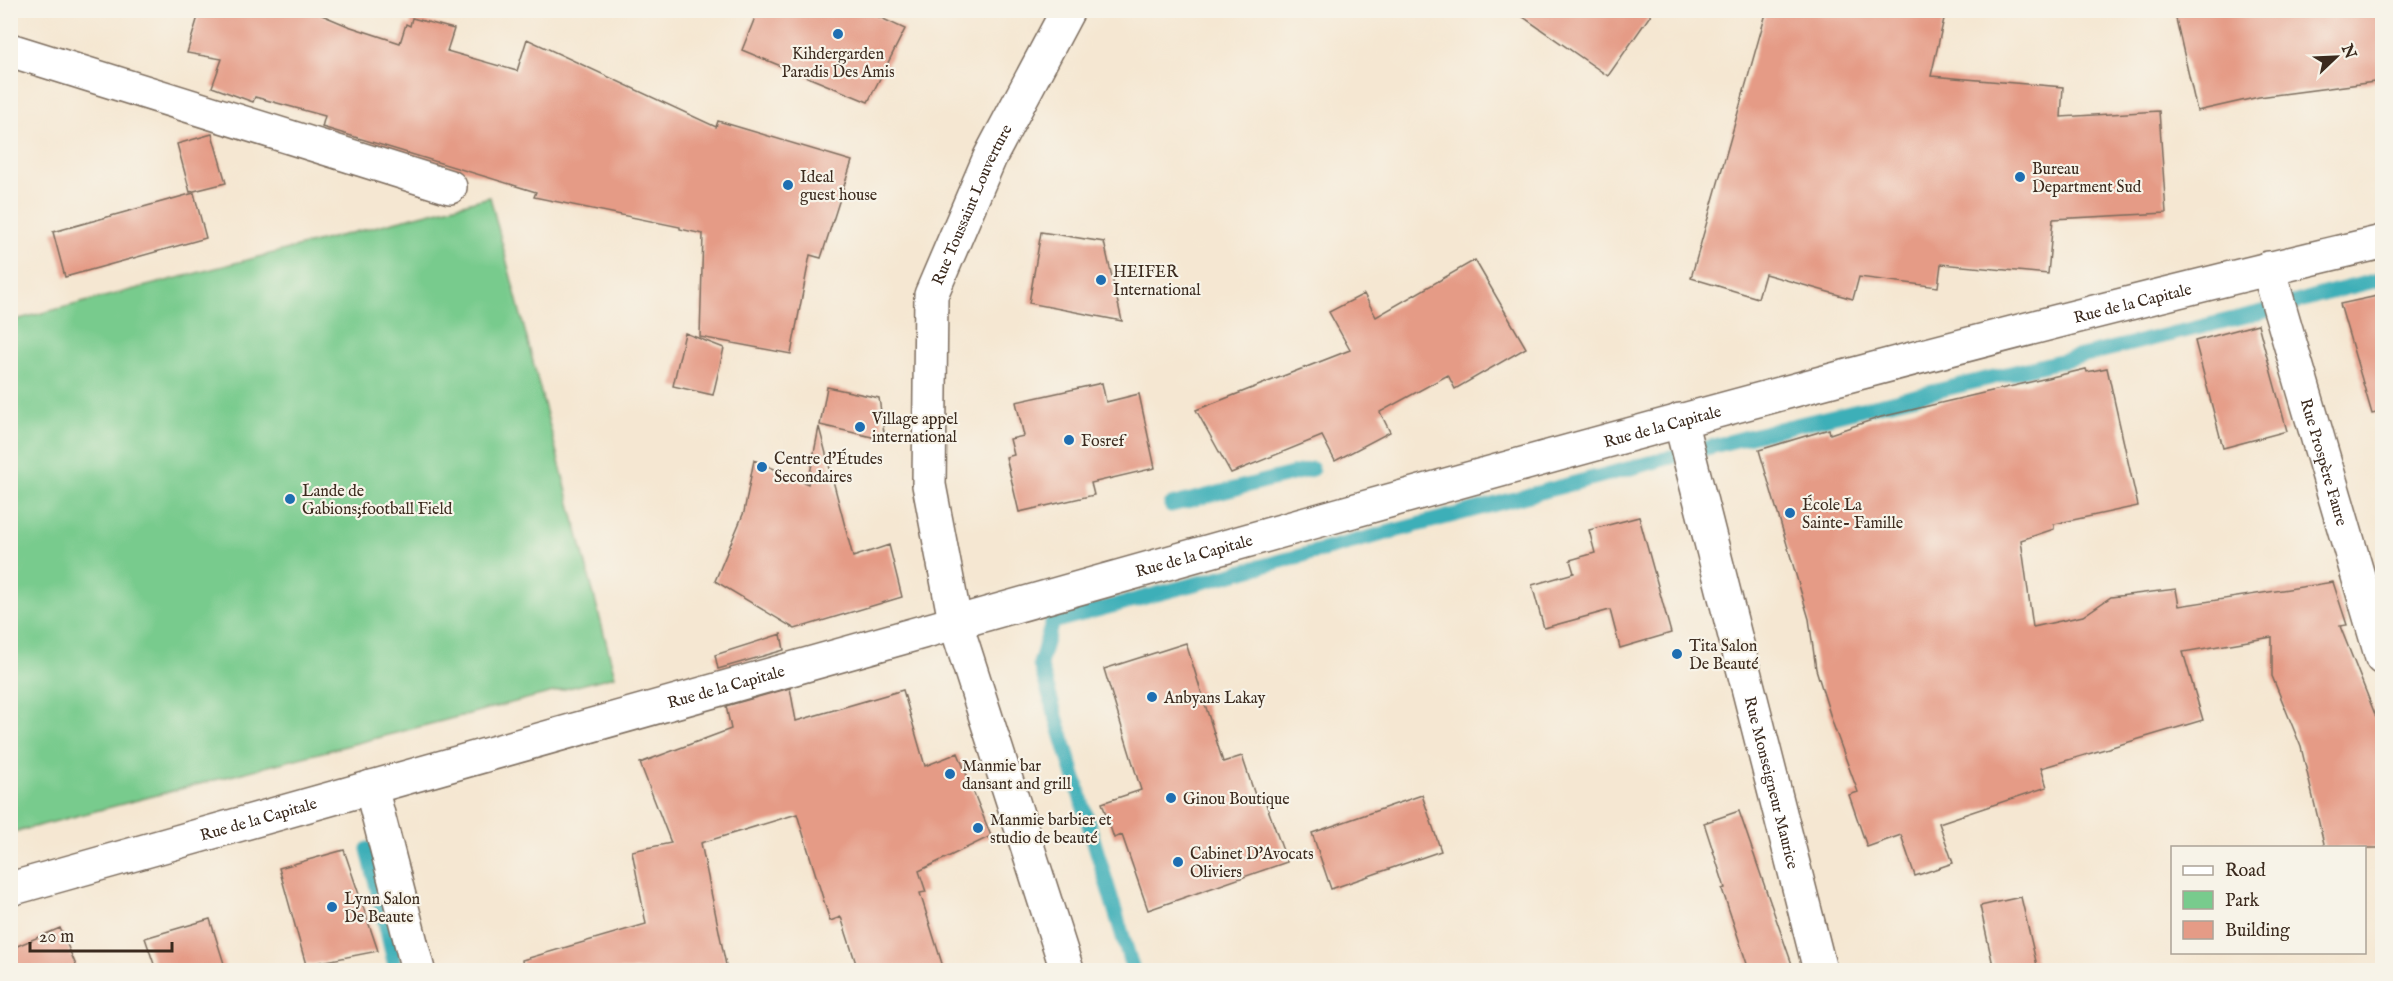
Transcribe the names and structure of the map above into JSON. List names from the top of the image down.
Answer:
{
  "streets": {
    "street": [
      "Rue Toussaint Louverture",
      "Rue de la Capitale",
      "Rue Prospère Faure",
      "Rue Monseigneur Maurice"
    ]
  },
  "crossings": [
    ["Rue Toussaint Louverture", "Rue de la Capitale"],
    ["Rue de la Capitale", "Rue Prospère Faure"],
    ["Rue de la Capitale", "Rue Monseigneur Maurice"]
  ],
  "places": [
    "Kihdergarden Paradis Des Amis",
    "Bureau Department Sud",
    "Ideal guest house",
    "HEIFER International",
    "Village appel international",
    "Fosref",
    "Centre d'Études Secondaires",
    "Lande de Gabions;football Field",
    "École La Sainte- Famille",
    "Tita Salon De Beauté",
    "Anbyans Lakay",
    "Manmie bar dansant and grill",
    "Ginou Boutique",
    "Manmie barbier et studio de beauté",
    "Cabinet D'Avocats Oliviers",
    "Lynn Salon De Beaute"
  ],
  "legend": ["Road", "Park", "Building"],
  "scale_bar": "20 m",
  "north": "top right"
}
